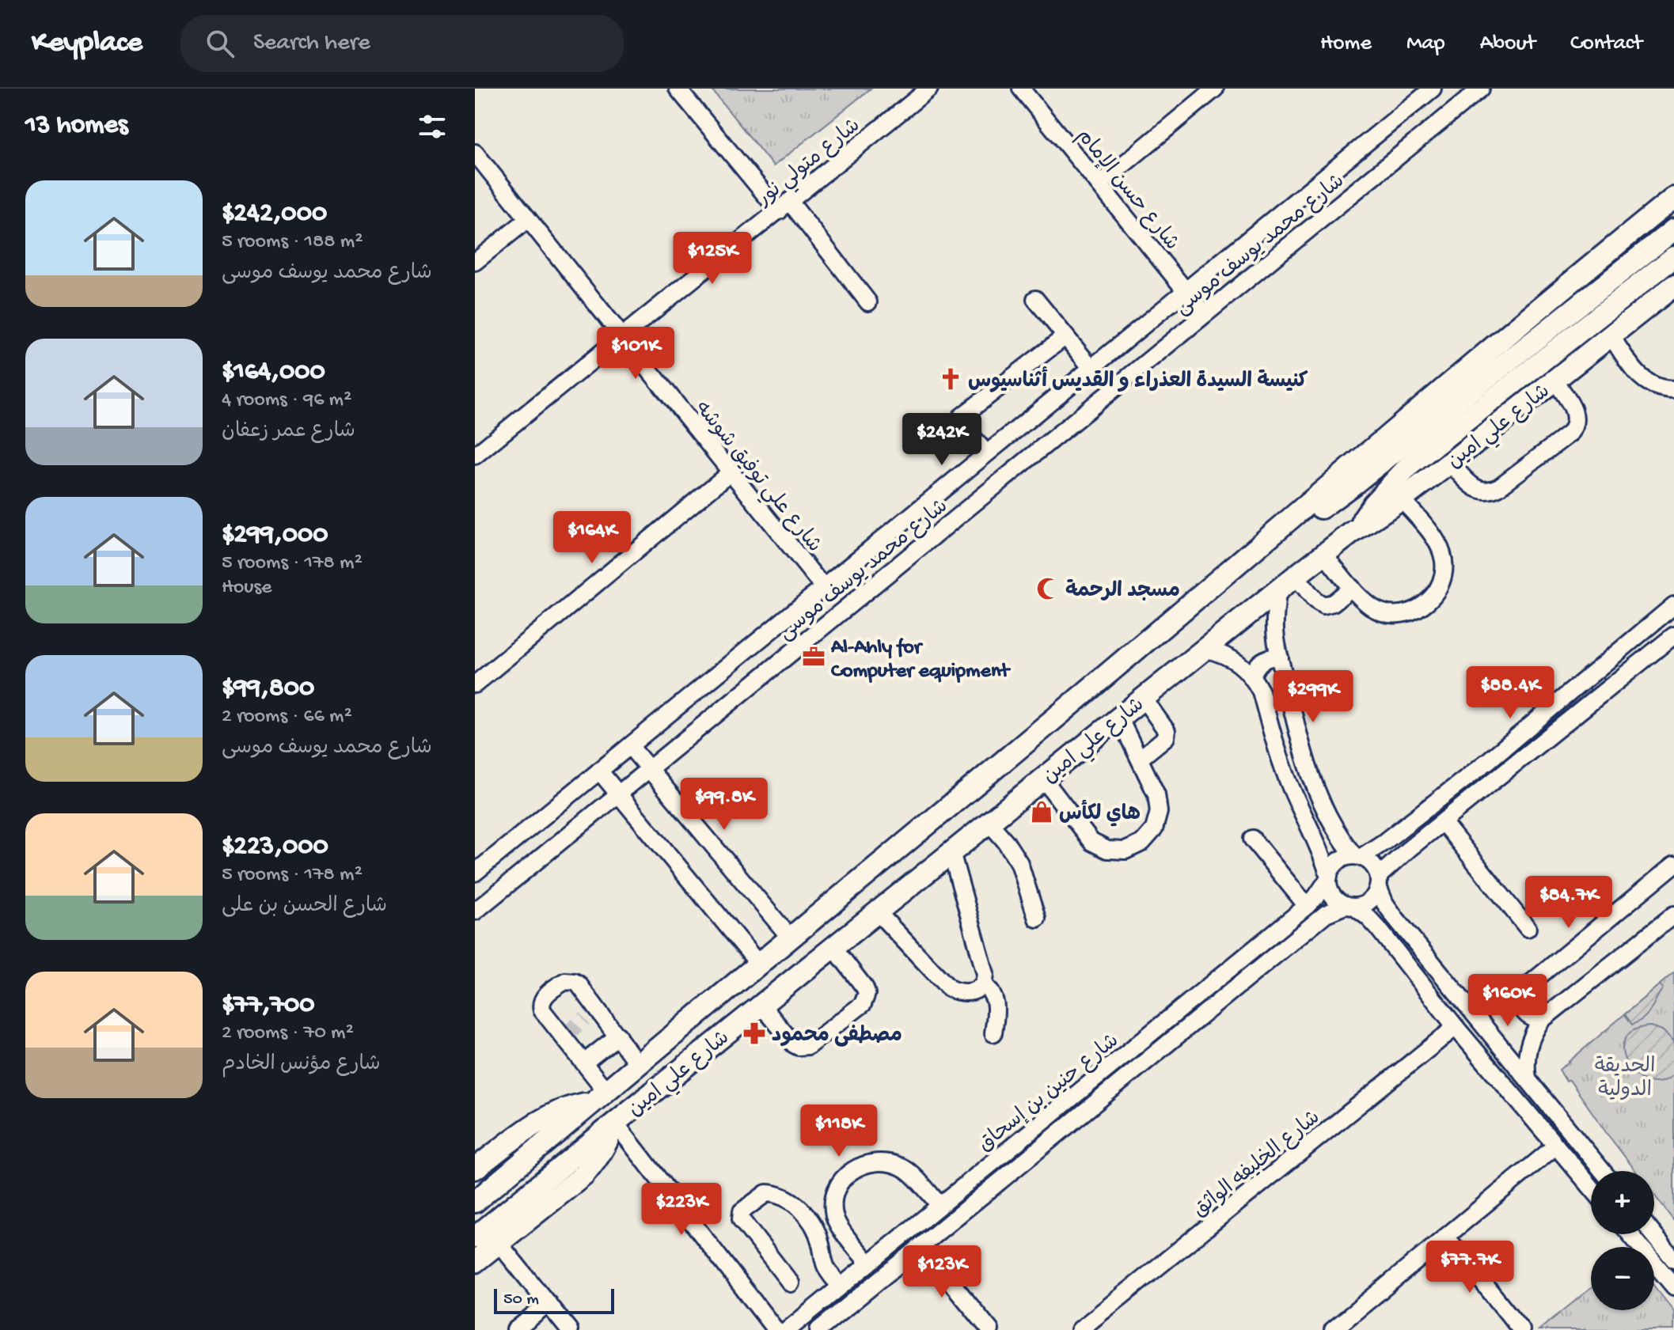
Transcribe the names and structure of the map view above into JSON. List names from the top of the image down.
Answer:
{
  "streets": {
    "main road": ["شارع علي امين"],
    "street": [
      "شارع متولي نور",
      "شارع حسن الإمام",
      "شارع محمد يوسف موسى",
      "شارع علي توفيق شوشه",
      "شارع حنين بن إسحاق",
      "شارع الخليفه الواثق"
    ]
  },
  "crossings": [
    ["شارع متولي نور", "شارع علي توفيق شوشه"],
    ["شارع حسن الإمام", "شارع محمد يوسف موسى"],
    ["شارع محمد يوسف موسى", "شارع علي توفيق شوشه"]
  ],
  "parks": ["الحديقة الدولية"],
  "places": {
    "church": ["كنيسة السيدة العذراء و القديس أثناسيوس"],
    "mosque": ["مسجد الرحمة"],
    "office": ["Al-Ahly for Computer equipment"],
    "shop": ["هاي لكأس"],
    "pharmacy": ["مصطفى محمود"]
  },
  "scale_bar": "50 m",
  "page": {
    "header": "Keyplace",
    "search": "Search here",
    "nav": [
      "Home",
      "Map",
      "About",
      "Contact"
    ],
    "heading": "13 homes",
    "list": [
      {
        "name": "$242,000",
        "note": "5 rooms · 188 m² · شارع محمد يوسف موسى"
      },
      {
        "name": "$164,000",
        "note": "4 rooms · 96 m² · شارع عمر زعفان"
      },
      {
        "name": "$299,000",
        "note": "5 rooms · 178 m² · House"
      },
      {
        "name": "$99,800",
        "note": "2 rooms · 66 m² · شارع محمد يوسف موسى"
      },
      {
        "name": "$223,000",
        "note": "5 rooms · 178 m² · شارع الحسن بن على"
      },
      {
        "name": "$77,700",
        "note": "2 rooms · 70 m² · شارع مؤنس الخادم"
      }
    ],
    "price": [
      "$125K",
      "$101K",
      "$242K",
      "$164K",
      "$88.4K",
      "$299K",
      "$99.8K",
      "$84.7K",
      "$160K",
      "$118K",
      "$223K",
      "$77.7K",
      "$123K"
    ],
    "map_buttons": ["+", "−"],
    "scale": "50 m"
  }
}
